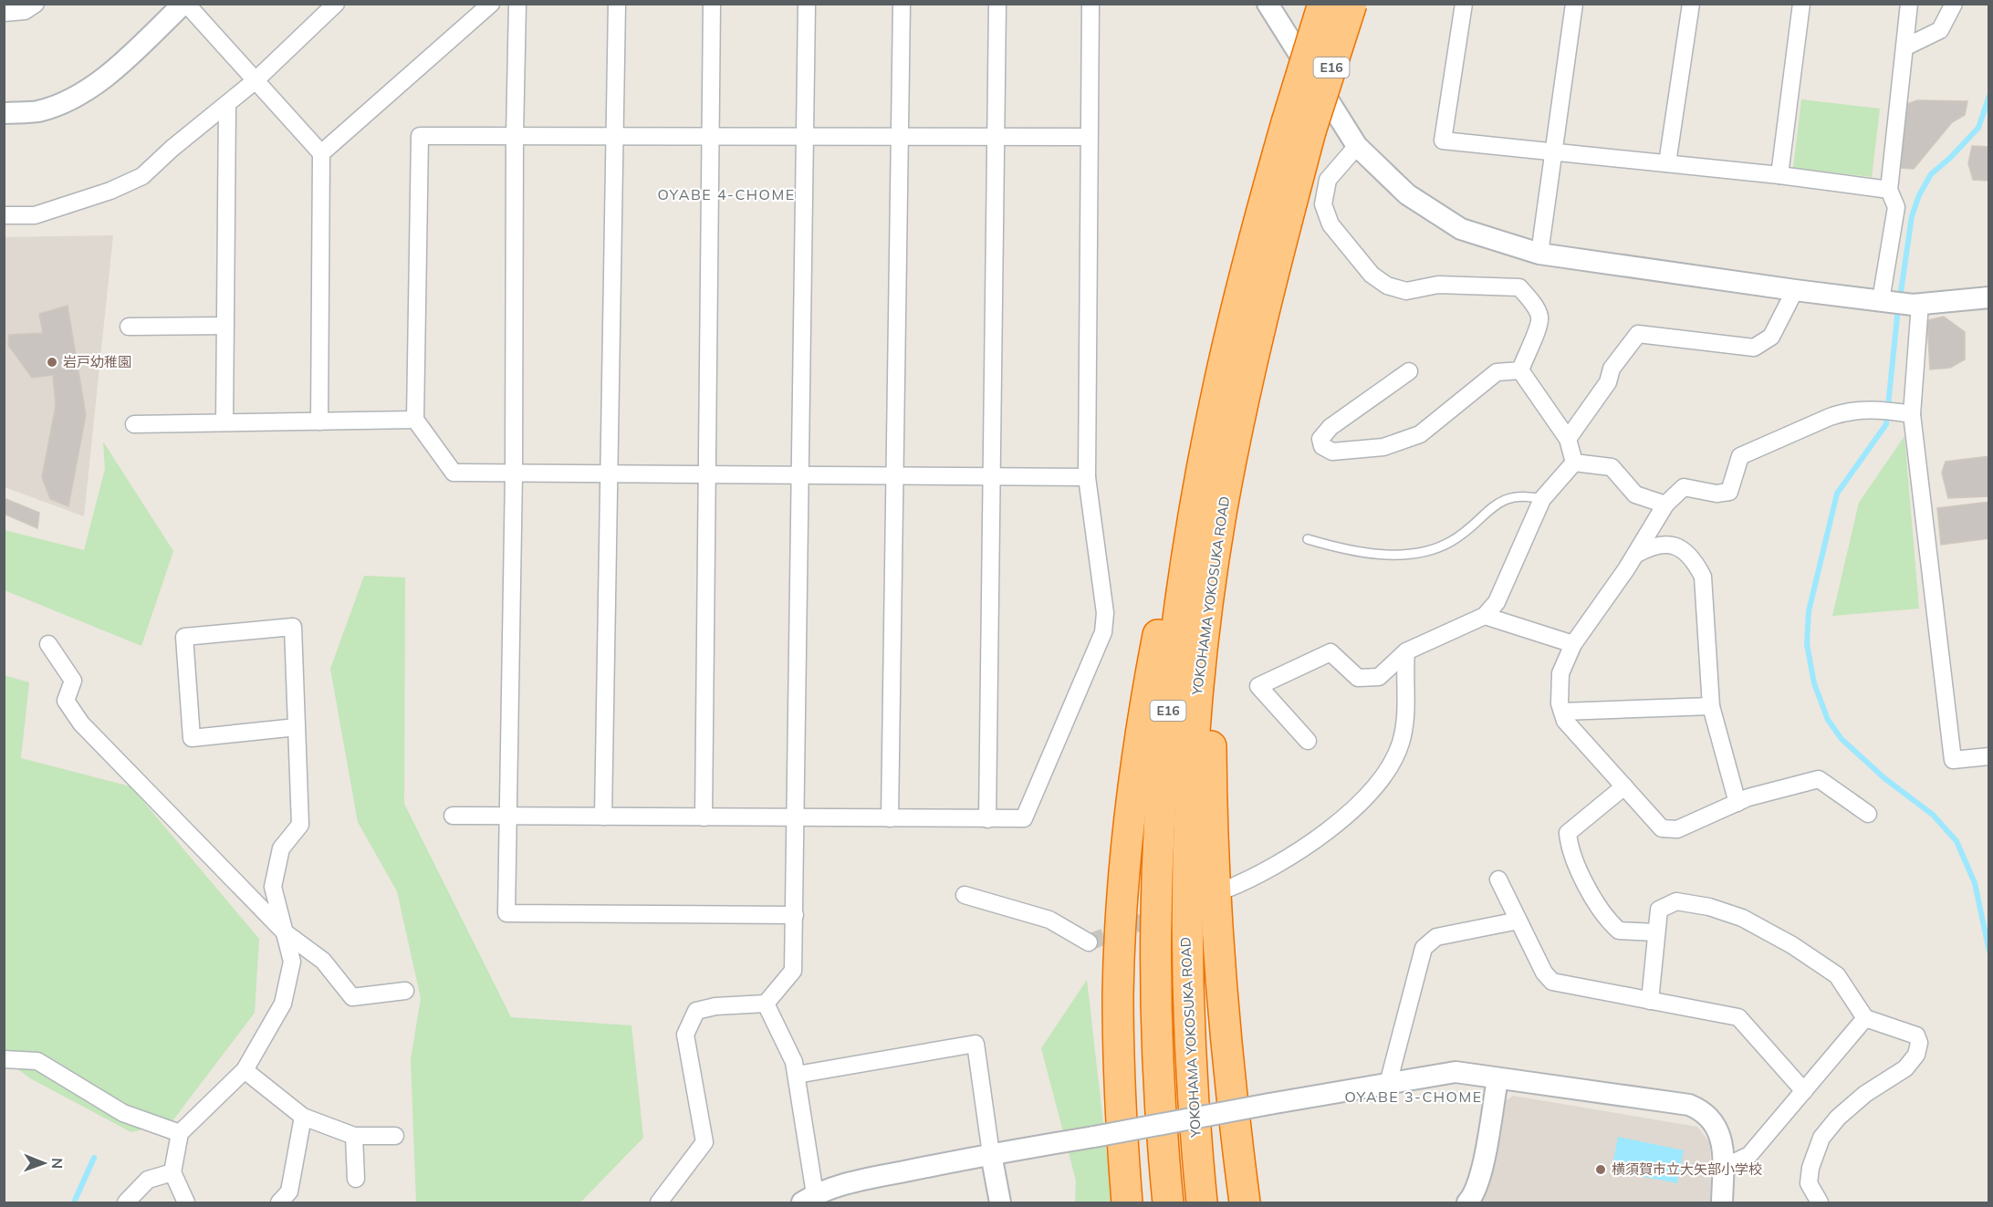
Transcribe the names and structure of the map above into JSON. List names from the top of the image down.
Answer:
{
  "streets": {
    "highway": ["E16", "YOKOHAMA YOKOSUKA ROAD"]
  },
  "districts": ["OYABE 4-CHOME", "OYABE 3-CHOME"],
  "places": ["岩戸幼稚園", "横須賀市立大矢部小学校"],
  "north": "right"
}
